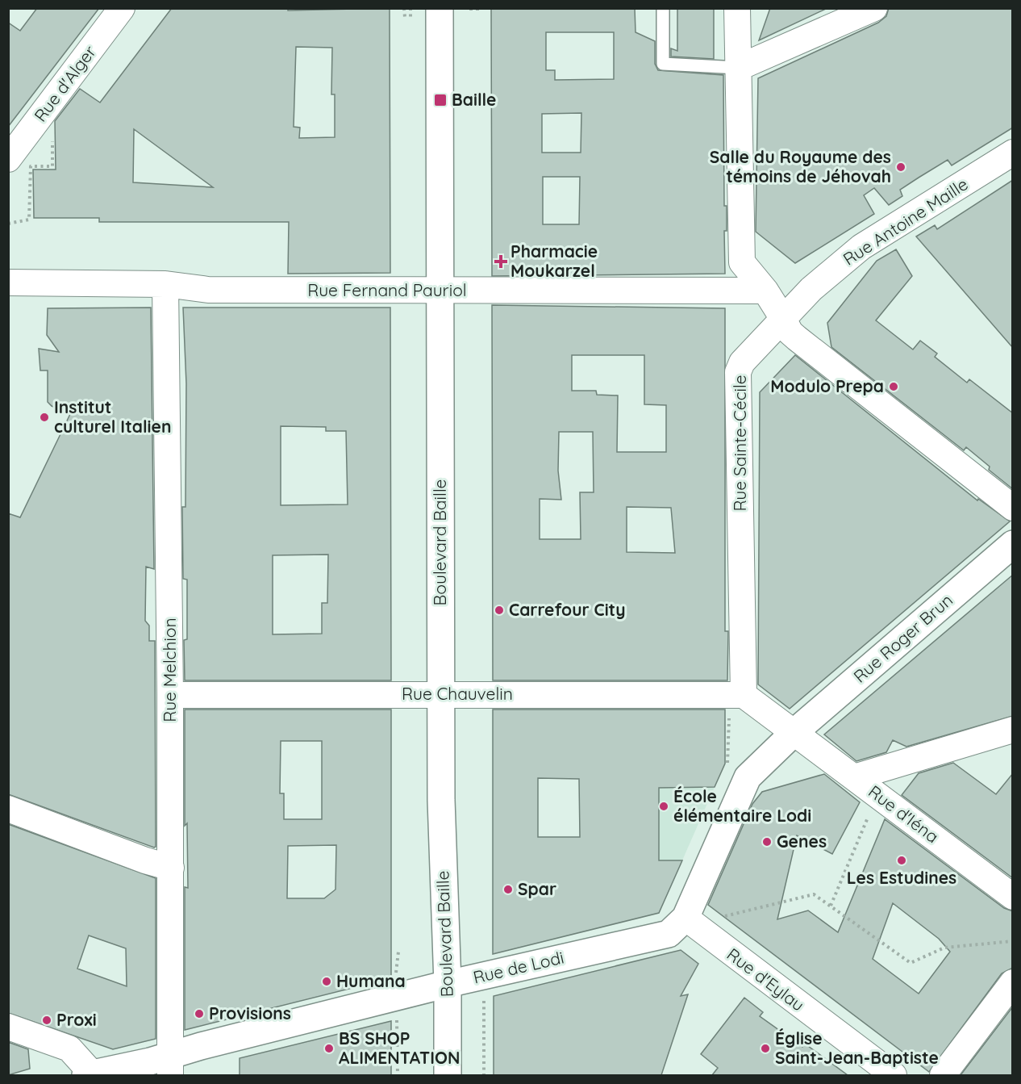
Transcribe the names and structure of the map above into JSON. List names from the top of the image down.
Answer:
{
  "streets": {
    "street": [
      "Rue d'Alger",
      "Rue Antoine Maille",
      "Rue Fernand Pauriol",
      "Rue Sainte-Cécile",
      "Boulevard Baille",
      "Rue Roger Brun",
      "Rue Melchion",
      "Rue Chauvelin",
      "Rue d'Iéna",
      "Rue de Lodi",
      "Rue d'Eylau"
    ]
  },
  "crossings": [
    ["Rue Antoine Maille", "Rue Sainte-Cécile"],
    ["Rue Fernand Pauriol", "Boulevard Baille"],
    ["Rue Fernand Pauriol", "Rue Melchion"],
    ["Rue Sainte-Cécile", "Rue Chauvelin"],
    ["Boulevard Baille", "Rue Chauvelin"],
    ["Boulevard Baille", "Rue de Lodi"],
    ["Rue Roger Brun", "Rue d'Iéna"],
    ["Rue Melchion", "Rue Chauvelin"],
    ["Rue Melchion", "Rue de Lodi"],
    ["Rue de Lodi", "Rue d'Eylau"]
  ],
  "places": {
    "transit": ["Baille"],
    "other": [
      "Salle du Royaume des témoins de Jéhovah",
      "Modulo Prepa",
      "Institut culturel Italien",
      "Carrefour City",
      "École élémentaire Lodi",
      "Genes",
      "Les Estudines",
      "Spar",
      "Humana",
      "Provisions",
      "Proxi",
      "BS SHOP ALIMENTATION",
      "Église Saint-Jean-Baptiste"
    ],
    "health": ["Pharmacie Moukarzel"]
  }
}
